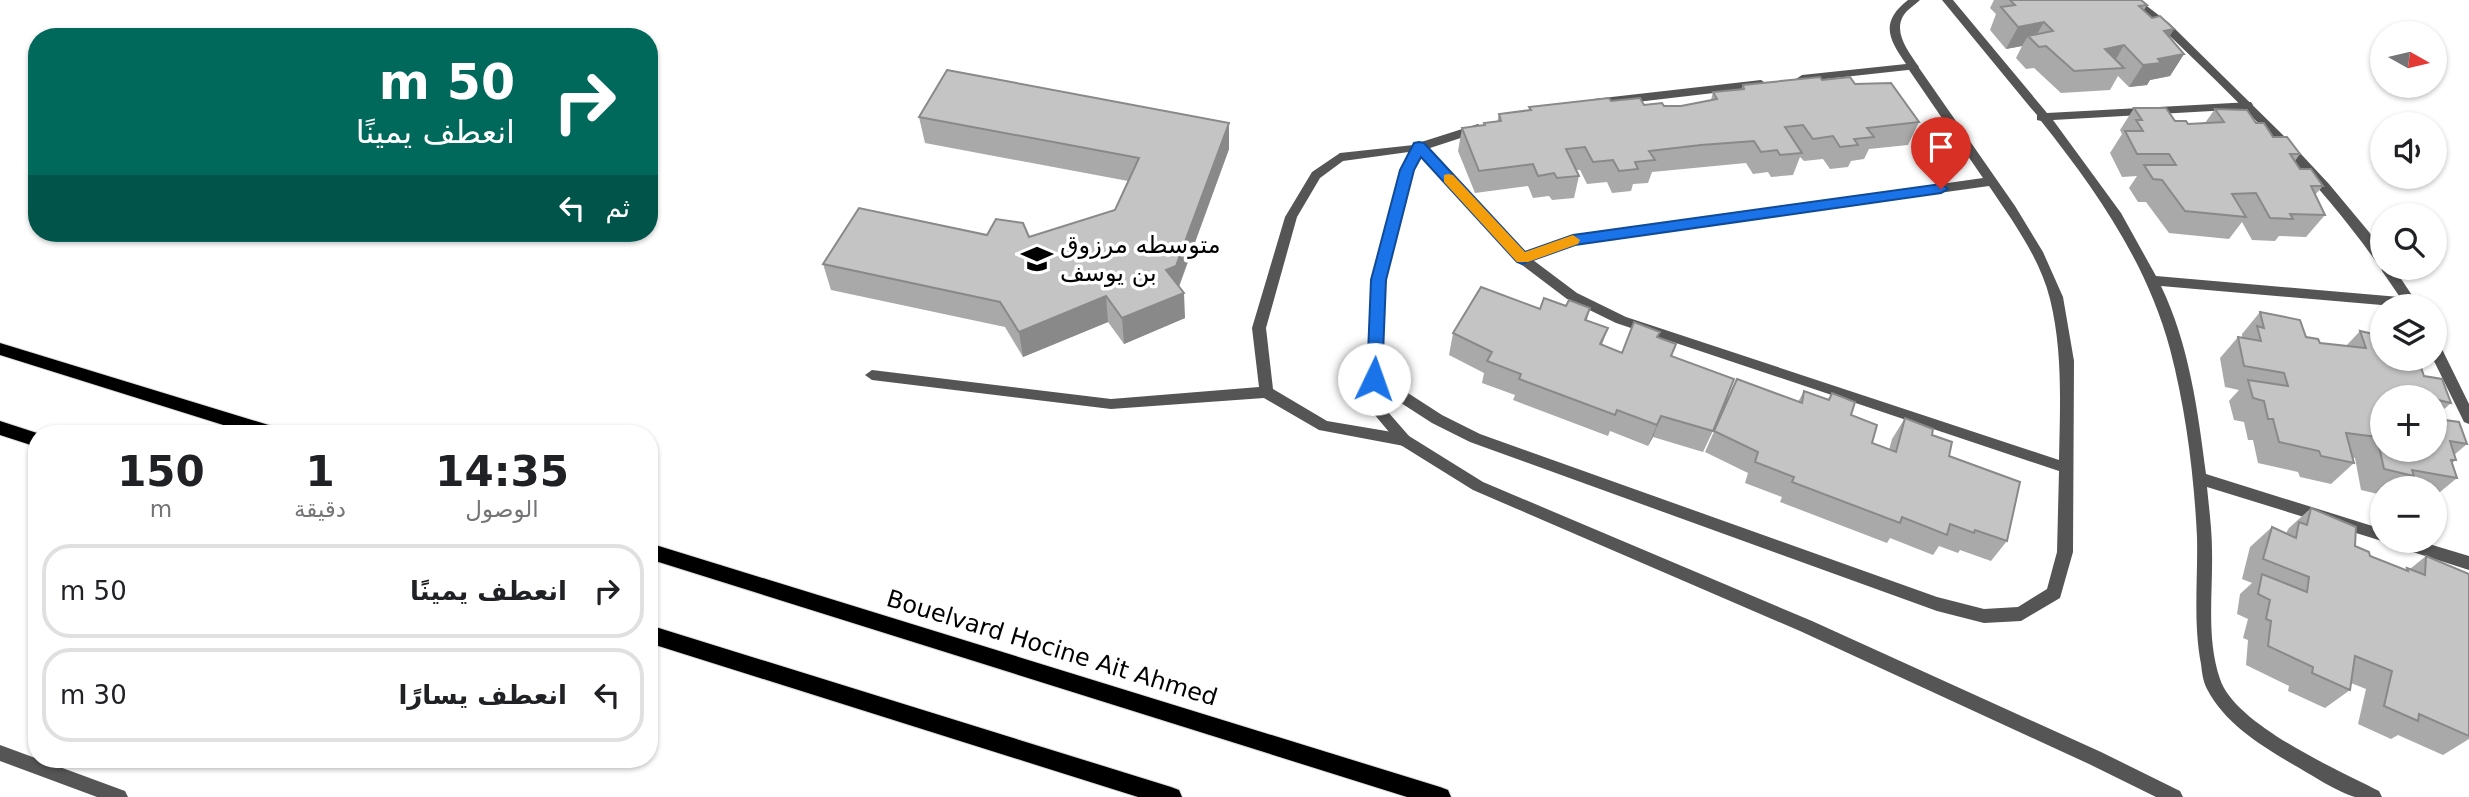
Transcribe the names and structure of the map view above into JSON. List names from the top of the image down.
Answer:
{
  "streets": {
    "main road": ["Bouelvard Hocine Ait Ahmed"]
  },
  "places": {
    "school or university": ["متوسطه مرزوق بن يوسف"]
  },
  "north": "right",
  "page": {
    "map_buttons": ["+", "−"],
    "turn": ["50 m", "انعطف يمينًا"],
    "then": "ثم",
    "eta": [
      "14:35",
      "الوصول",
      "1",
      "دقيقة",
      "150",
      "m"
    ],
    "list": [
      {
        "name": "انعطف يمينًا",
        "value": "50 m"
      },
      {
        "name": "انعطف يسارًا",
        "value": "30 m"
      }
    ]
  }
}
